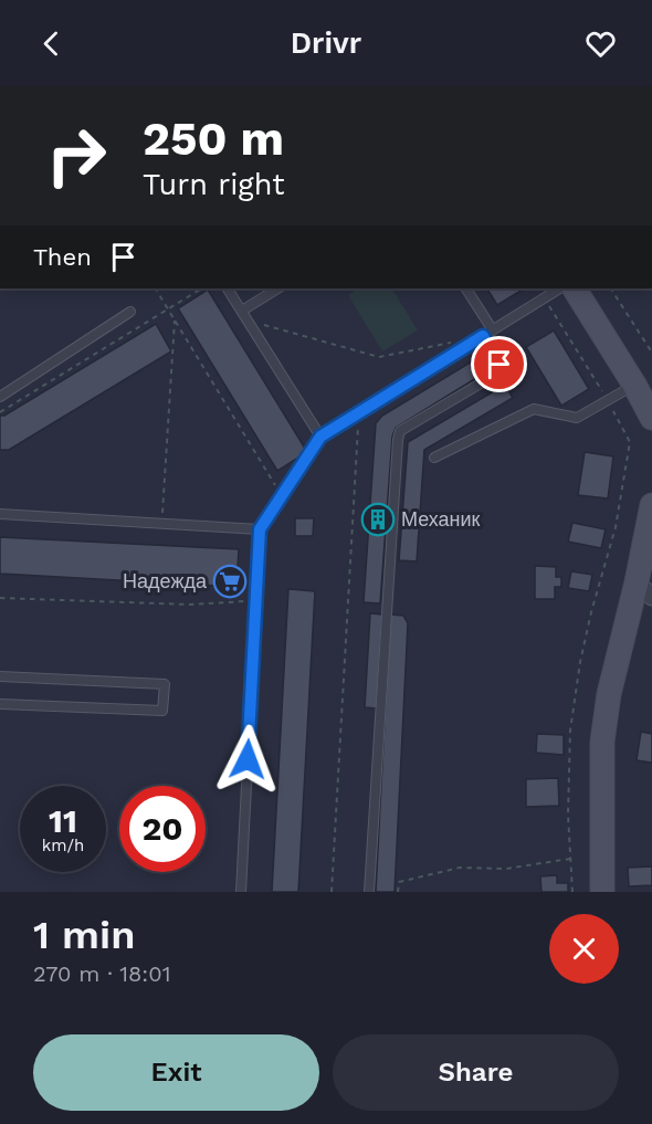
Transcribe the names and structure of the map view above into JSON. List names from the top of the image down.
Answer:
{
  "places": {
    "building": ["Механик"],
    "supermarket": ["Надежда"]
  },
  "page": {
    "header": "Drivr",
    "turn": ["250 m", "Turn right"],
    "then": "Then",
    "speed": "11 km/h",
    "limit": "20",
    "heading": ["1 min", "270 m · 18:01"],
    "buttons": ["Exit", "Share"]
  }
}
